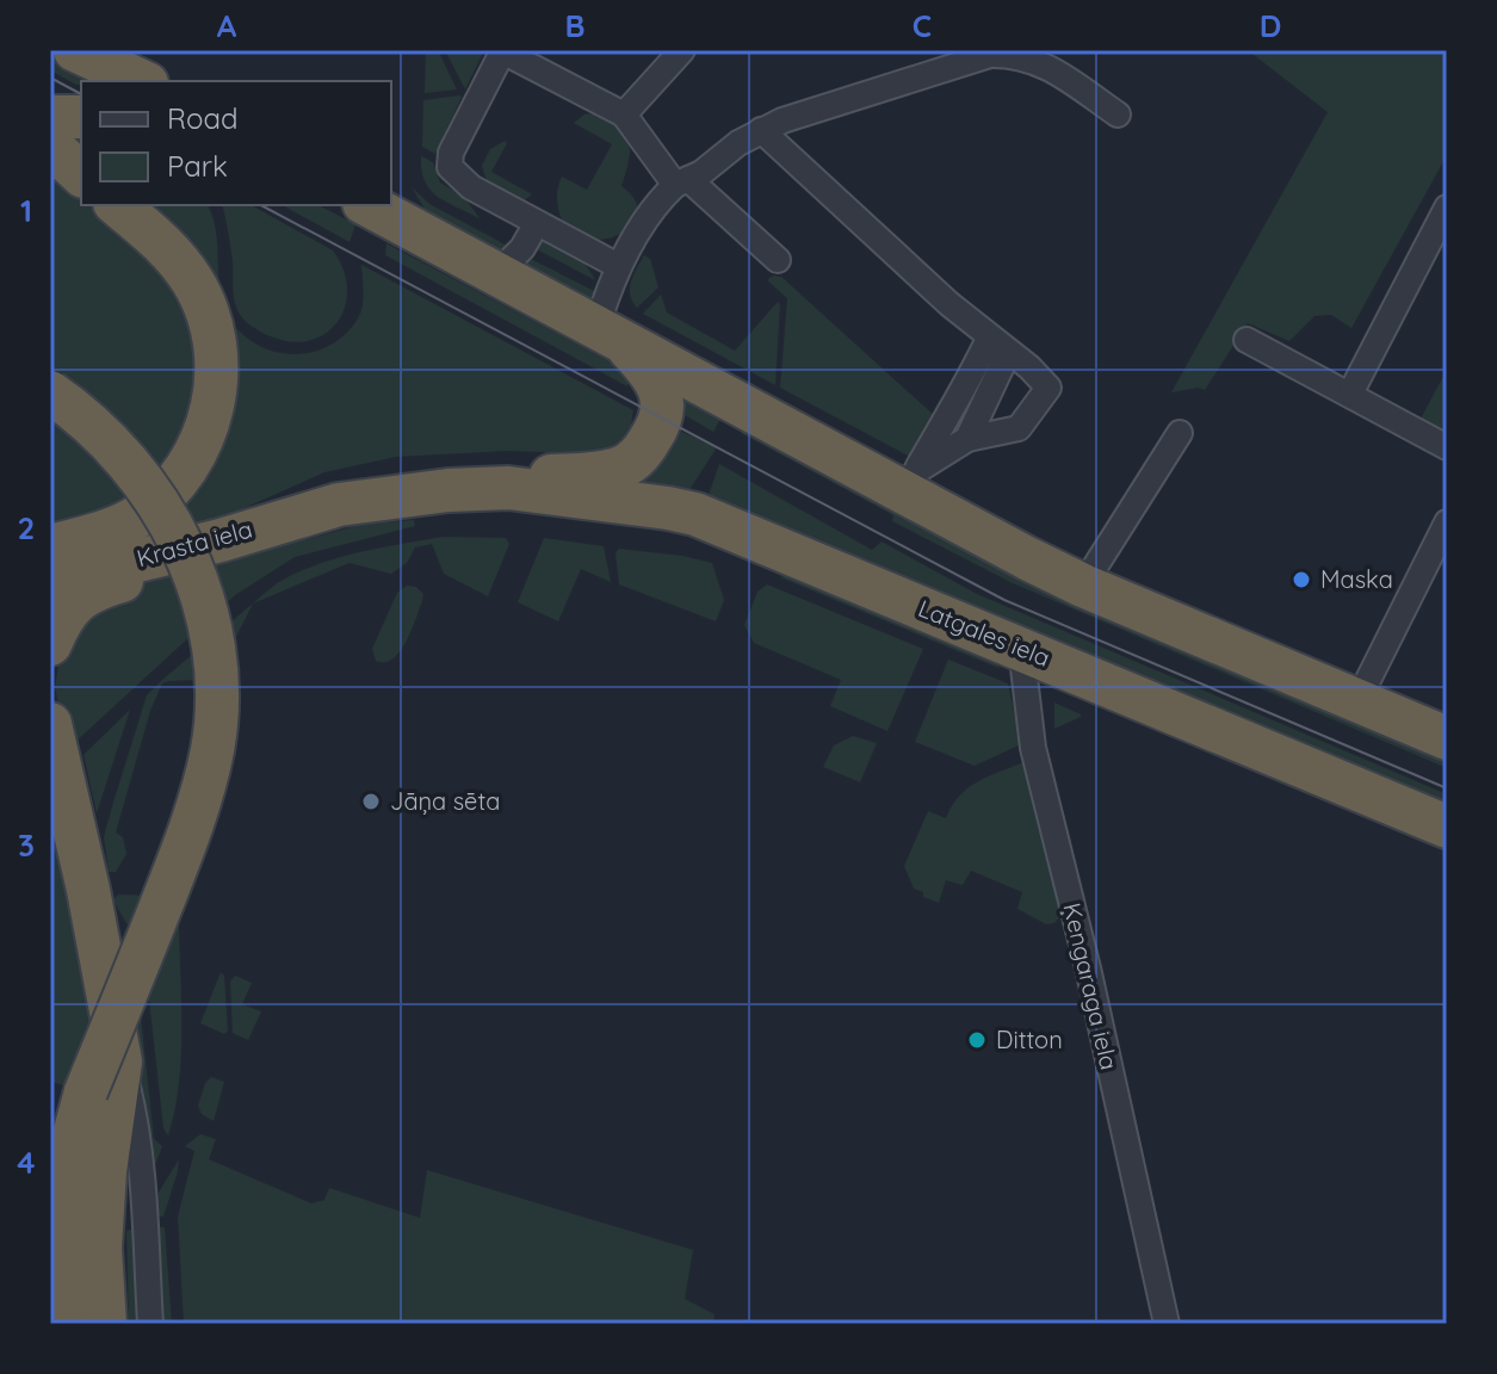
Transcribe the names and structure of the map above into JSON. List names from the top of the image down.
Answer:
{
  "streets": {
    "highway": ["Krasta iela", "Latgales iela"],
    "street": ["Ķengaraga iela"]
  },
  "crossings": [
    ["Krasta iela", "Latgales iela"],
    ["Latgales iela", "Ķengaraga iela"]
  ],
  "places": ["Maska", "Jāņa sēta", "Ditton"],
  "legend": ["Road", "Park"],
  "grid": {
    "columns": [
      "A",
      "B",
      "C",
      "D"
    ],
    "rows": [
      "1",
      "2",
      "3",
      "4"
    ]
  }
}
